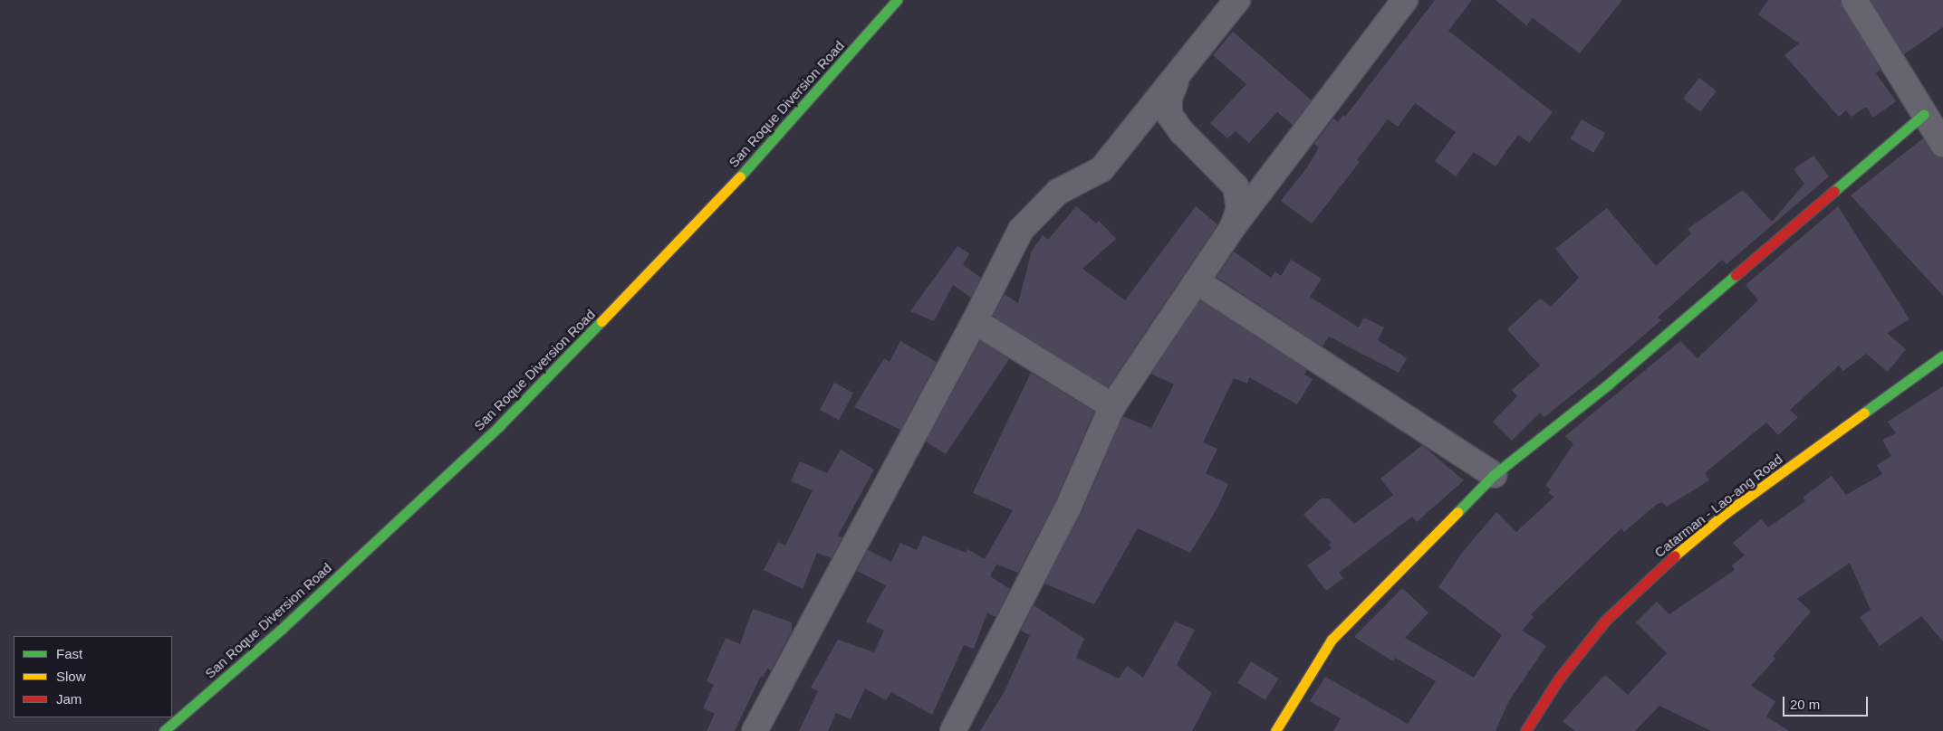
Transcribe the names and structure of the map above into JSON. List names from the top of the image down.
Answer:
{
  "streets": {
    "main road": ["San Roque Diversion Road", "Catarman - Lao-ang Road"]
  },
  "legend": ["Fast", "Slow", "Jam"],
  "scale_bar": "20 m"
}
